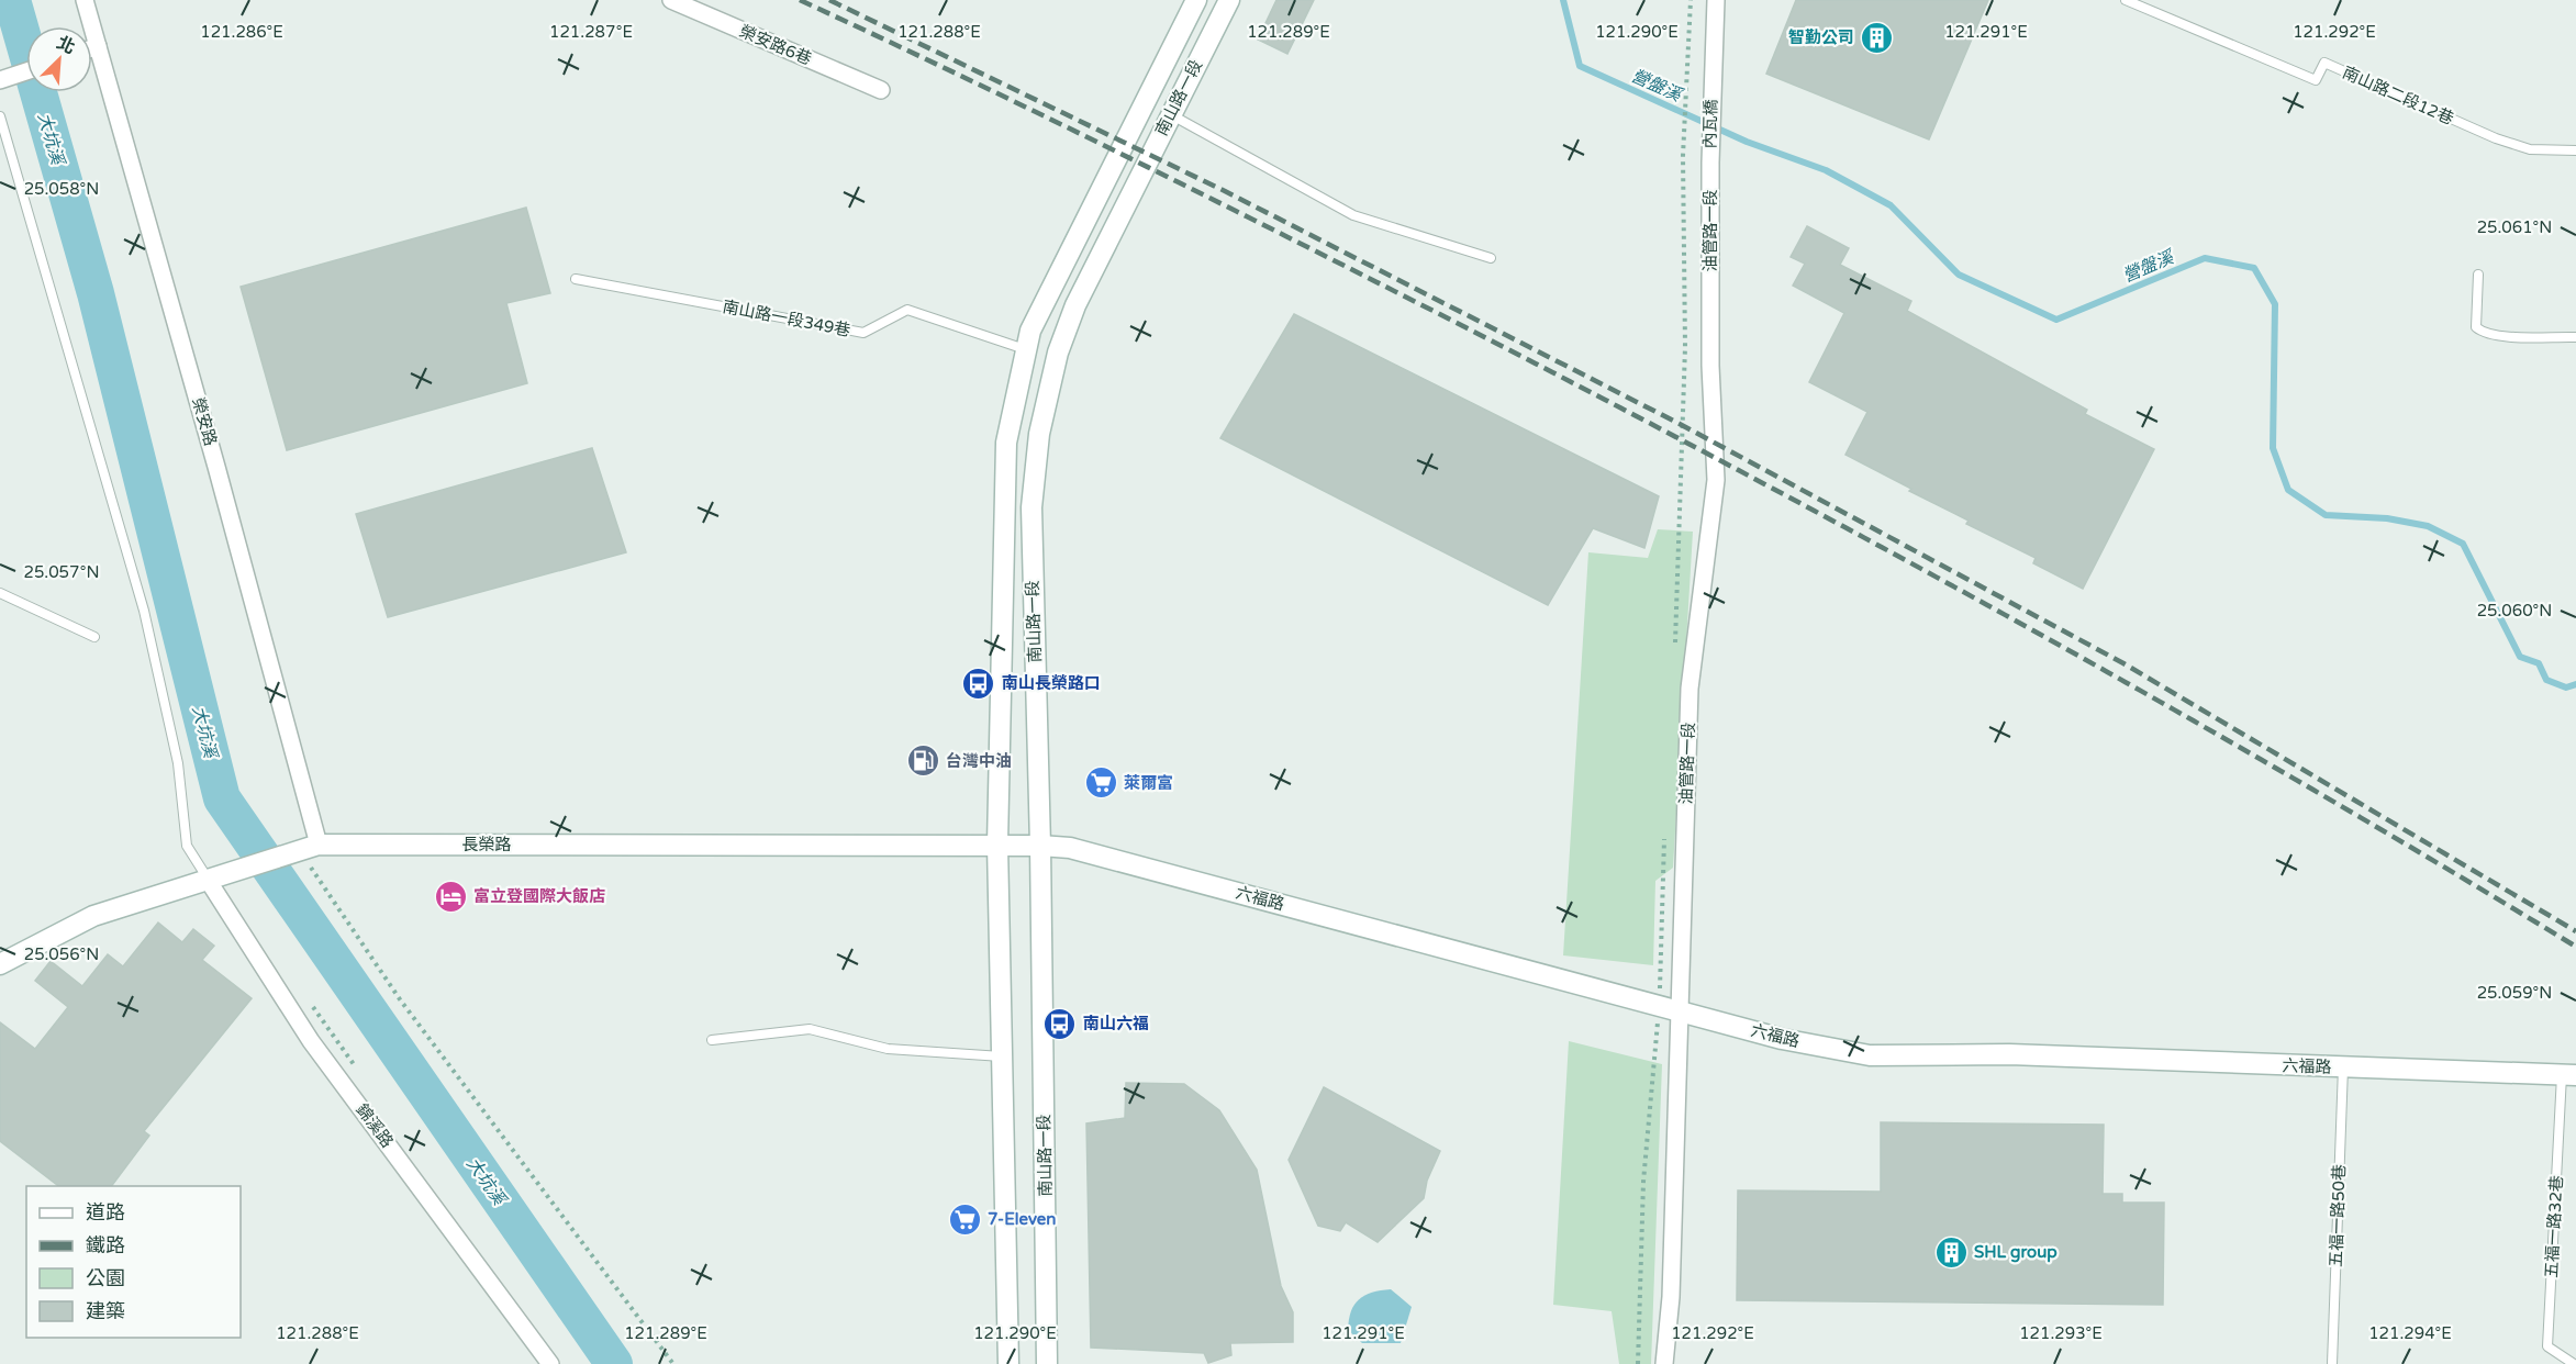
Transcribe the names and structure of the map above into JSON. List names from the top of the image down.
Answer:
{
  "streets": {
    "street": [
      "榮安路6巷",
      "南山路一段",
      "內瓦橋",
      "油管路一段",
      "榮安路",
      "長榮路",
      "六福路",
      "錦溪路"
    ],
    "lane": [
      "南山路二段12巷",
      "南山路一段349巷",
      "五福一路50巷",
      "五福一路32巷"
    ]
  },
  "crossings": [
    ["南山路一段", "南山路一段349巷"],
    ["南山路一段", "長榮路"],
    ["南山路一段", "六福路"],
    ["內瓦橋", "油管路一段"],
    ["油管路一段", "六福路"],
    ["榮安路", "長榮路"],
    ["長榮路", "六福路"],
    ["長榮路", "錦溪路"],
    ["六福路", "五福一路50巷"],
    ["六福路", "五福一路32巷"]
  ],
  "water": ["營盤溪", "大坑溪"],
  "places": {
    "building": ["智勤公司", "SHL group"],
    "bus stop": ["南山長榮路口", "南山六福"],
    "fuel station": ["台灣中油"],
    "supermarket": ["萊爾富", "7-Eleven"],
    "hotel": ["富立登國際大飯店"]
  },
  "legend": [
    "道路",
    "鐵路",
    "公園",
    "建築"
  ],
  "north": "top right",
  "coordinates": [
    "121.286°E",
    "121.287°E",
    "121.288°E",
    "121.289°E",
    "121.290°E",
    "121.291°E",
    "121.292°E",
    "25.058°N",
    "25.061°N",
    "25.057°N",
    "25.060°N",
    "25.056°N",
    "25.059°N",
    "121.294°E",
    "121.293°E"
  ]
}
